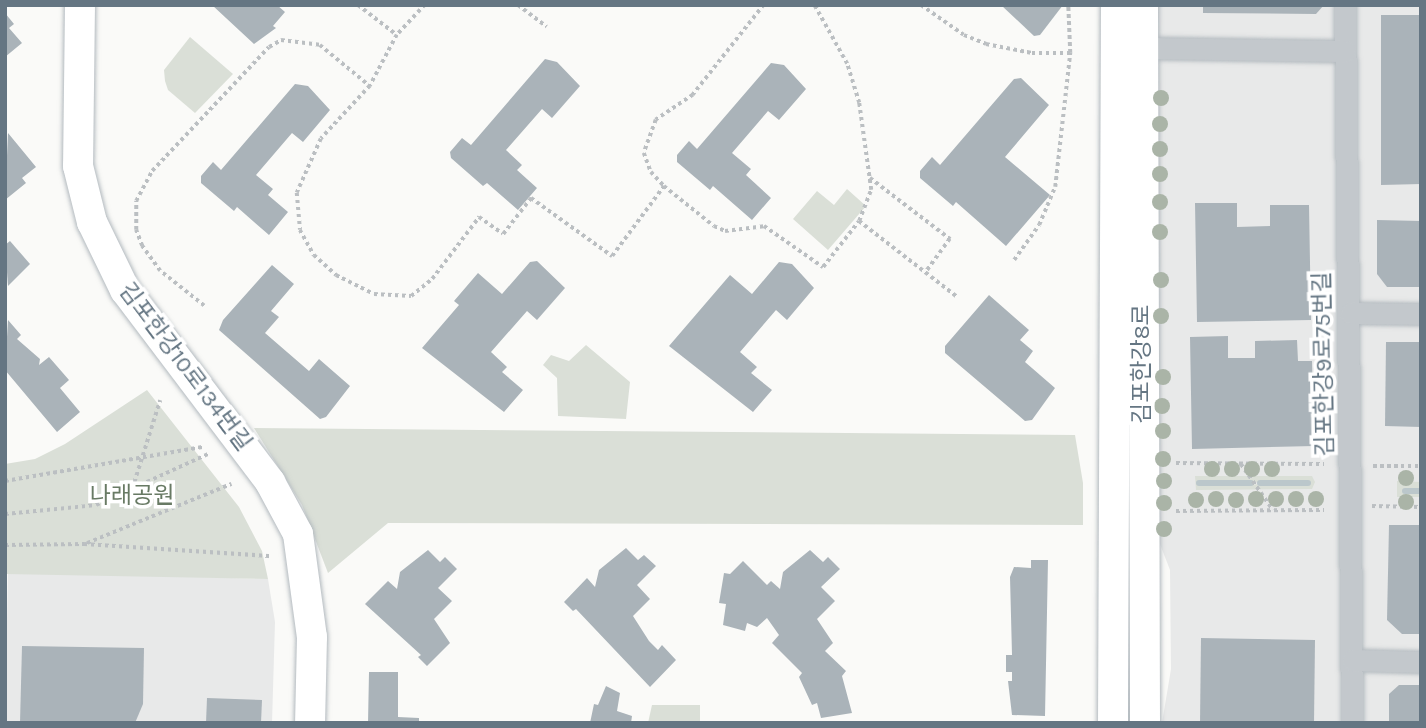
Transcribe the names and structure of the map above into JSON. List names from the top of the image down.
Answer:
{
  "streets": {
    "street": ["김포한강8로", "김포한강9로75번길", "김포한강10로134번길"]
  },
  "parks": ["나래공원"]
}
